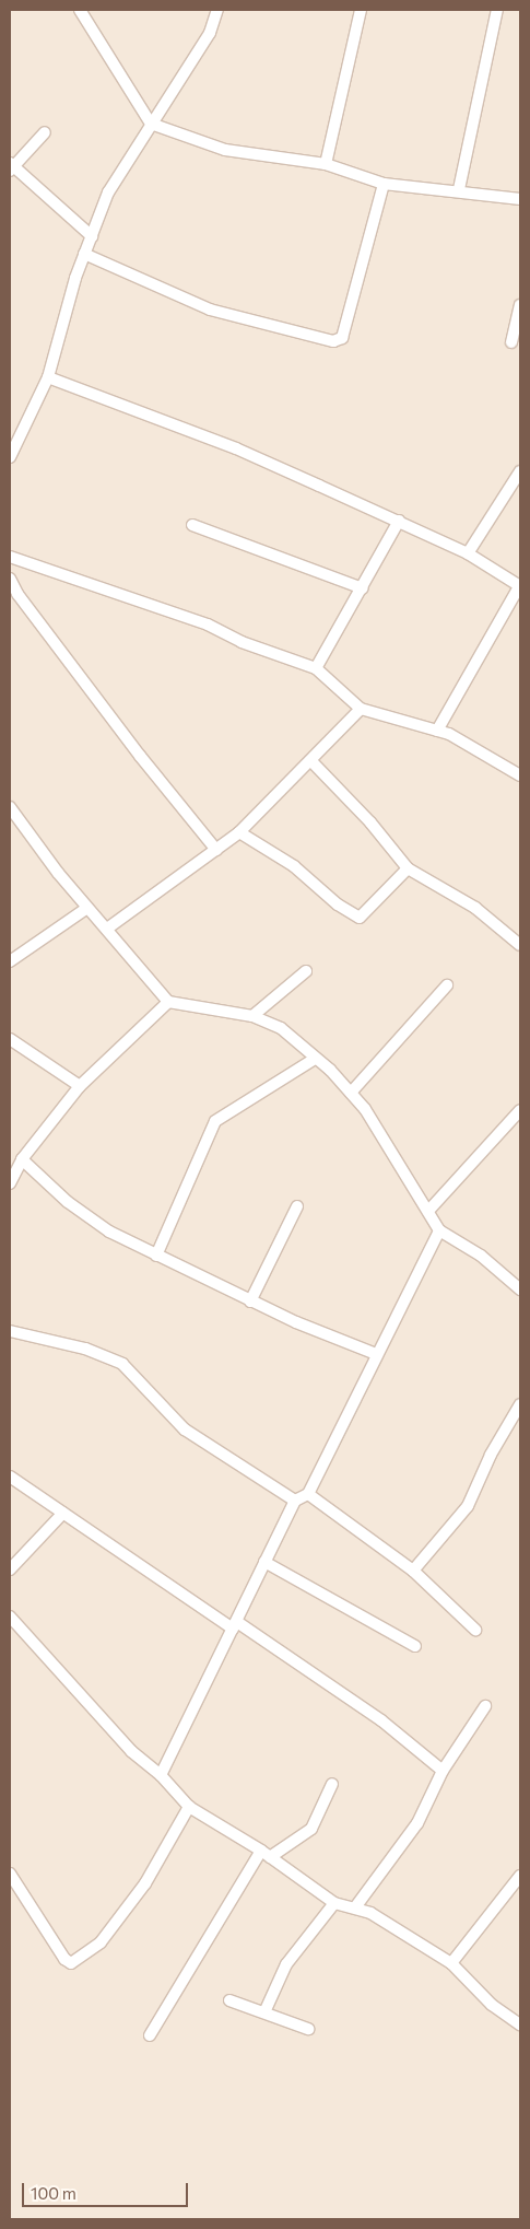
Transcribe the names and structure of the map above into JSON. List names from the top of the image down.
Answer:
{
  "scale_bar": "100 m"
}
